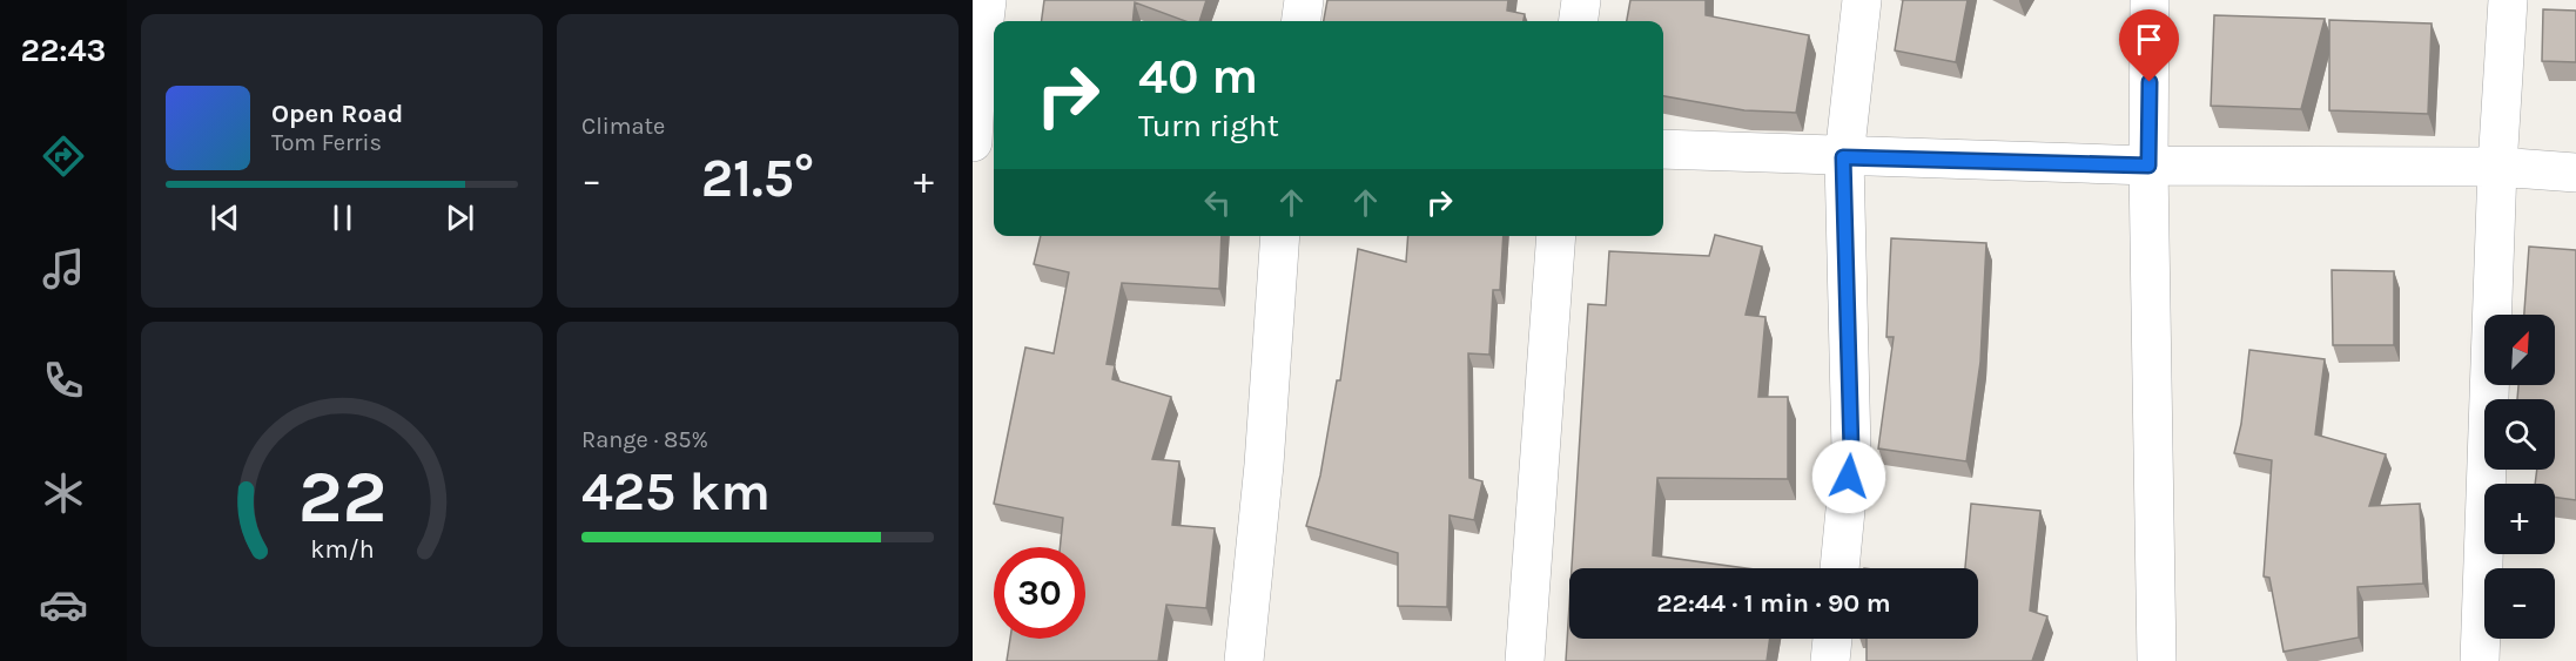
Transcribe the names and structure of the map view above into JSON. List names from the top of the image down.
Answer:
{
  "north": "top right",
  "page": {
    "tabs": "22:43",
    "tile": [
      "Climate",
      ["Range · 85%", "425 km"]
    ],
    "turn": ["40 m", "Turn right"],
    "song": ["Open Road", "Tom Ferris"],
    "heat": ["−", "21.5°", "+"],
    "map_buttons": ["+", "−"],
    "limit": "30",
    "trip": "22:44 · 1 min · 90 m",
    "gauge": ["22", "km/h"]
  }
}
